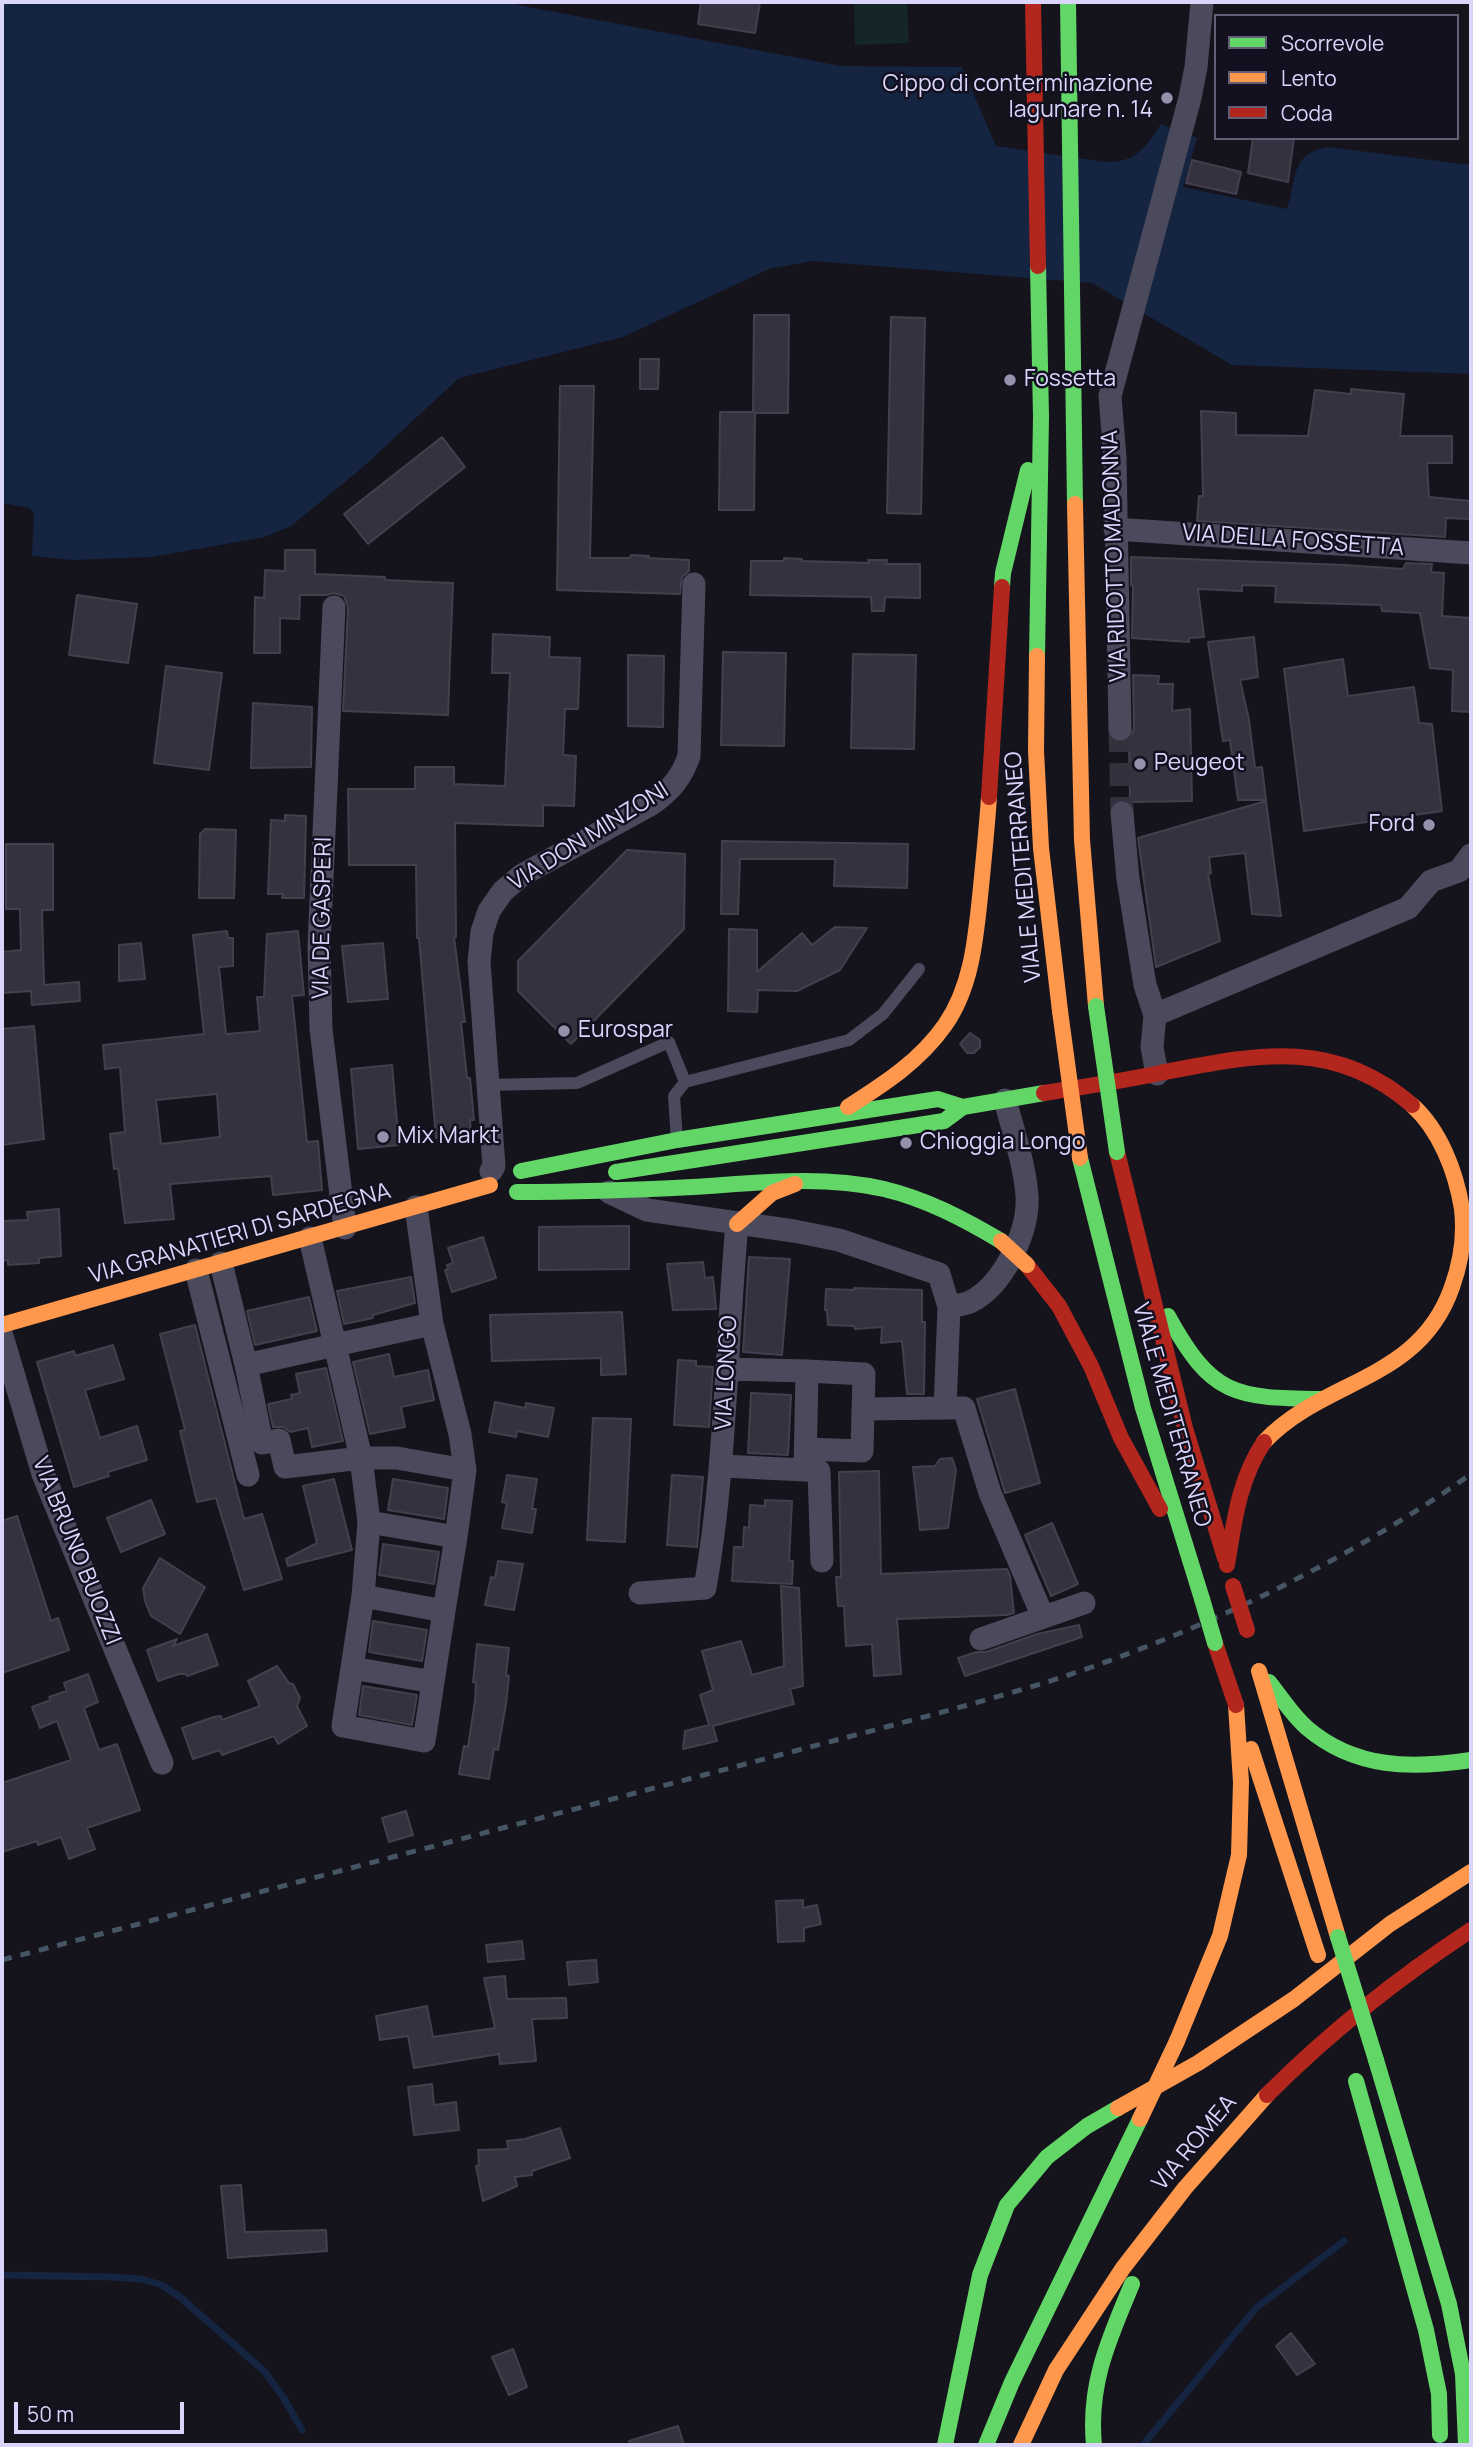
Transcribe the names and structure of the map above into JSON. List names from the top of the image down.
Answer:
{
  "streets": {
    "street": [
      "VIA DELLA FOSSETTA",
      "VIA RIDOTTO MADONNA",
      "VIA DON MINZONI",
      "VIALE MEDITERRANEO",
      "VIA DE GASPERI",
      "VIA GRANATIERI DI SARDEGNA",
      "VIA LONGO",
      "VIA BRUNO BUOZZI",
      "VIA ROMEA"
    ]
  },
  "crossings": [
    ["VIA DELLA FOSSETTA", "VIA RIDOTTO MADONNA"],
    ["VIA DON MINZONI", "VIA GRANATIERI DI SARDEGNA"],
    ["VIA DE GASPERI", "VIA GRANATIERI DI SARDEGNA"]
  ],
  "places": [
    "Cippo di conterminazione lagunare n. 14",
    "Fossetta",
    "Peugeot",
    "Ford",
    "Eurospar",
    "Mix Markt",
    "Chioggia Longo"
  ],
  "legend": ["Scorrevole", "Lento", "Coda"],
  "scale_bar": "50 m"
}
